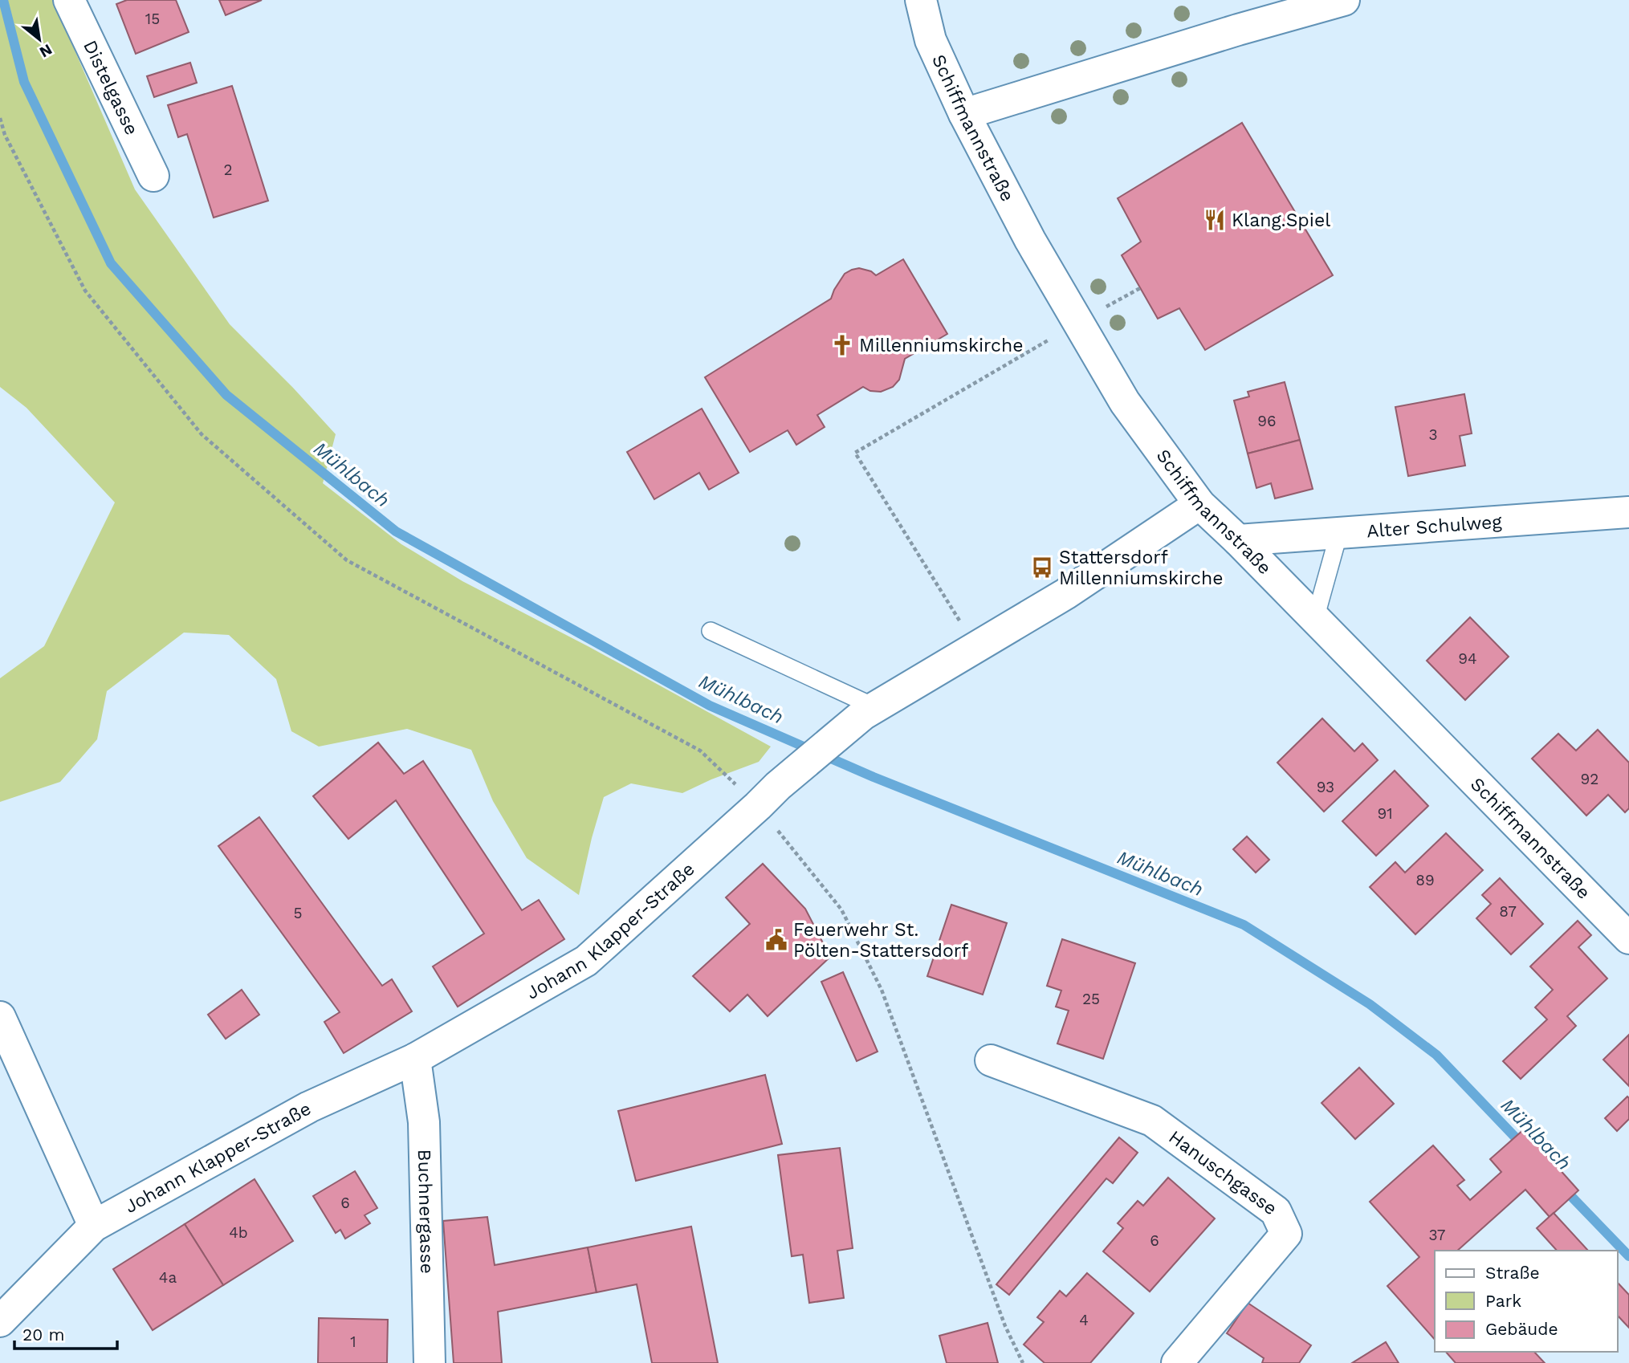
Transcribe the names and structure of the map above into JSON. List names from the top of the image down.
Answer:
{
  "streets": {
    "street": [
      "Distelgasse",
      "Schiffmannstraße",
      "Alter Schulweg",
      "Johann Klapper-Straße",
      "Hanuschgasse",
      "Buchnergasse"
    ]
  },
  "crossings": [
    ["Schiffmannstraße", "Alter Schulweg"],
    ["Schiffmannstraße", "Johann Klapper-Straße"],
    ["Johann Klapper-Straße", "Buchnergasse"]
  ],
  "water": ["Mühlbach"],
  "places": {
    "restaurant": ["Klang.Spiel"],
    "church": ["Millenniumskirche"],
    "bus stop": ["Stattersdorf Millenniumskirche"],
    "public building": ["Feuerwehr St. Pölten-Stattersdorf"]
  },
  "house_numbers": [
    "15",
    "2",
    "96",
    "3",
    "94",
    "92",
    "93",
    "91",
    "89",
    "87",
    "5",
    "25",
    "6",
    "4b",
    "37",
    "6",
    "4a",
    "4",
    "1"
  ],
  "legend": ["Straße", "Park", "Gebäude"],
  "scale_bar": "20 m",
  "north": "bottom right"
}
